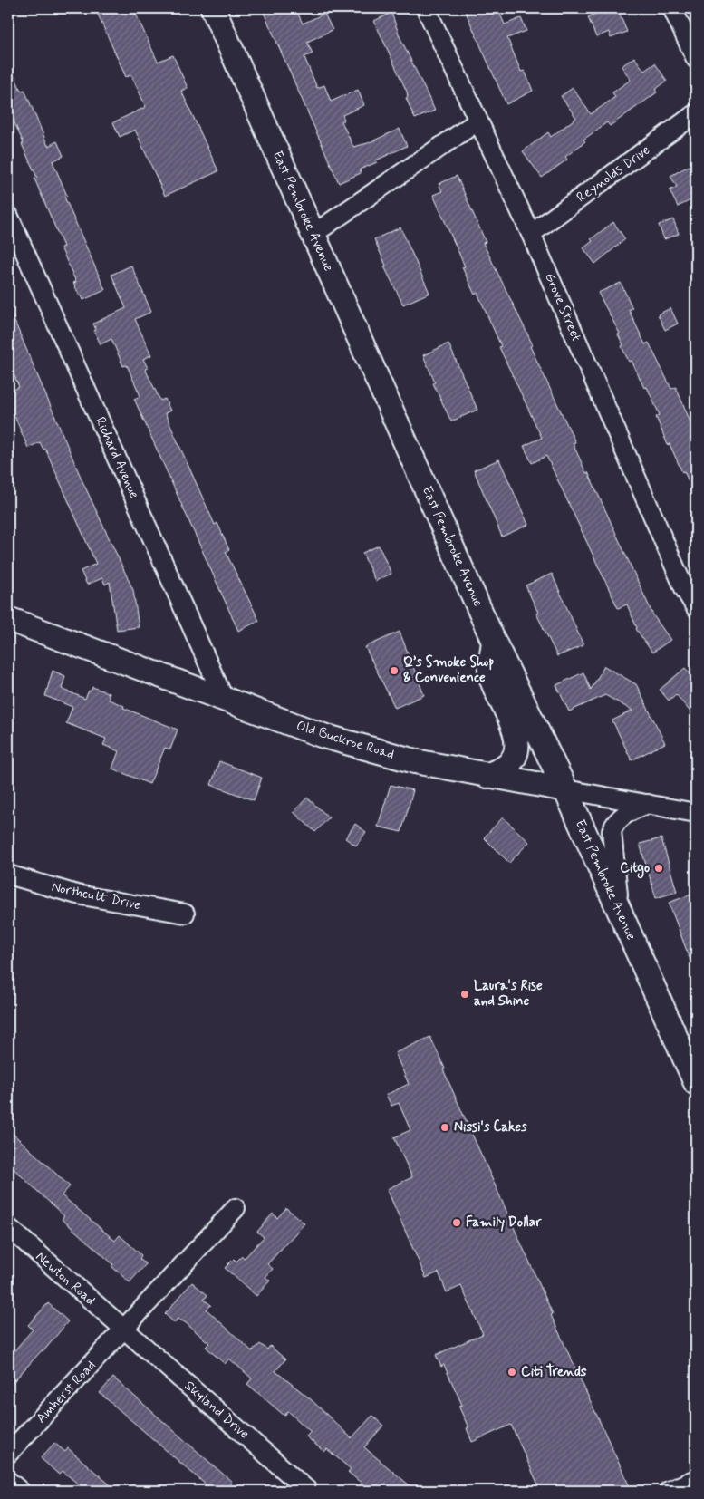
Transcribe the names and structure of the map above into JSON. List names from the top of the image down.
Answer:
{
  "streets": {
    "main road": ["East Pembroke Avenue", "Old Buckroe Road"],
    "street": [
      "Reynolds Drive",
      "Grove Street",
      "Richard Avenue",
      "Northcutt Drive",
      "Newton Road",
      "Amherst Road",
      "Skyland Drive"
    ]
  },
  "crossings": [
    ["Reynolds Drive", "Grove Street"],
    ["East Pembroke Avenue", "Old Buckroe Road"],
    ["Richard Avenue", "Old Buckroe Road"],
    ["Newton Road", "Amherst Road"],
    ["Newton Road", "Skyland Drive"],
    ["Amherst Road", "Skyland Drive"]
  ],
  "places": [
    "Q’s Smoke Shop & Convenience",
    "Citgo",
    "Laura's Rise and Shine",
    "Nissi's Cakes",
    "Family Dollar",
    "Citi Trends"
  ]
}
